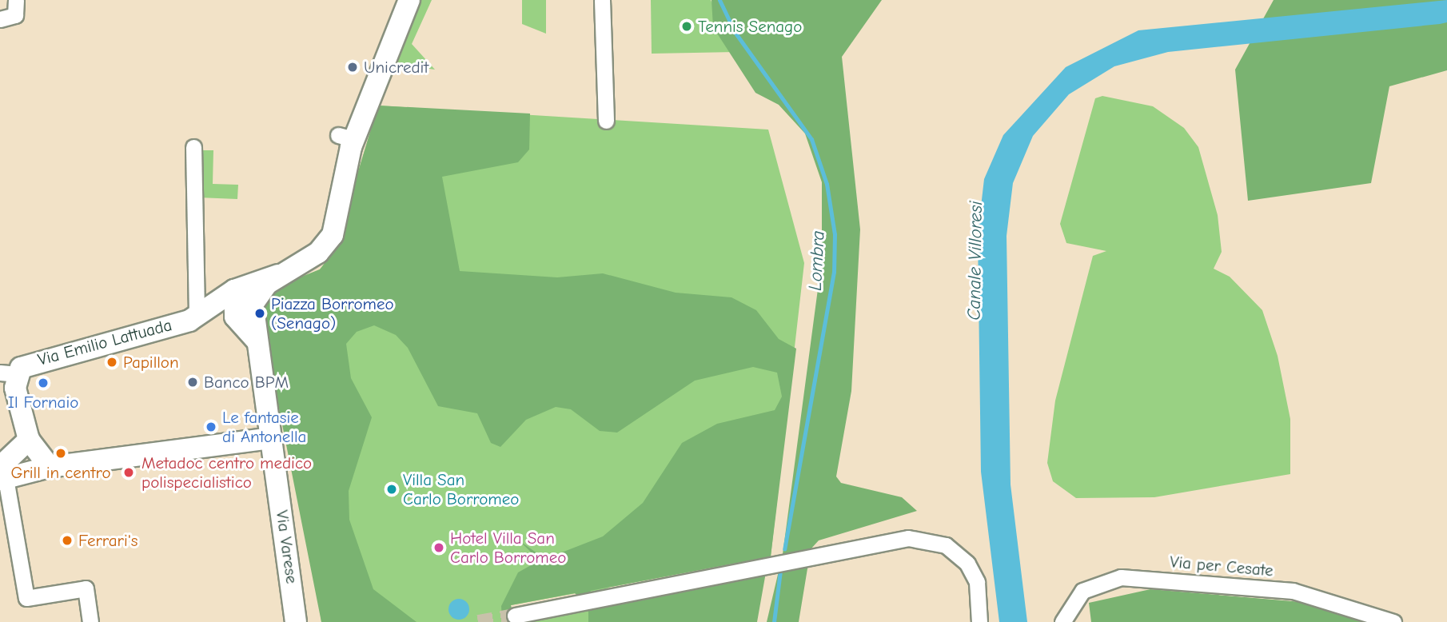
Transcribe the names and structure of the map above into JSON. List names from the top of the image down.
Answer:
{
  "streets": {
    "street": ["Via Emilio Lattuada", "Via Varese", "Via per Cesate"]
  },
  "water": ["Lombra", "Canale Villoresi"],
  "places": [
    "Tennis Senago",
    "Unicredit",
    "Piazza Borromeo (Senago)",
    "Papillon",
    "Banco BPM",
    "Il Fornaio",
    "Le fantasie di Antonella",
    "Grill in centro",
    "Metadoc centro medico polispecialistico",
    "Villa San Carlo Borromeo",
    "Ferrari's",
    "Hotel Villa San Carlo Borromeo"
  ]
}
